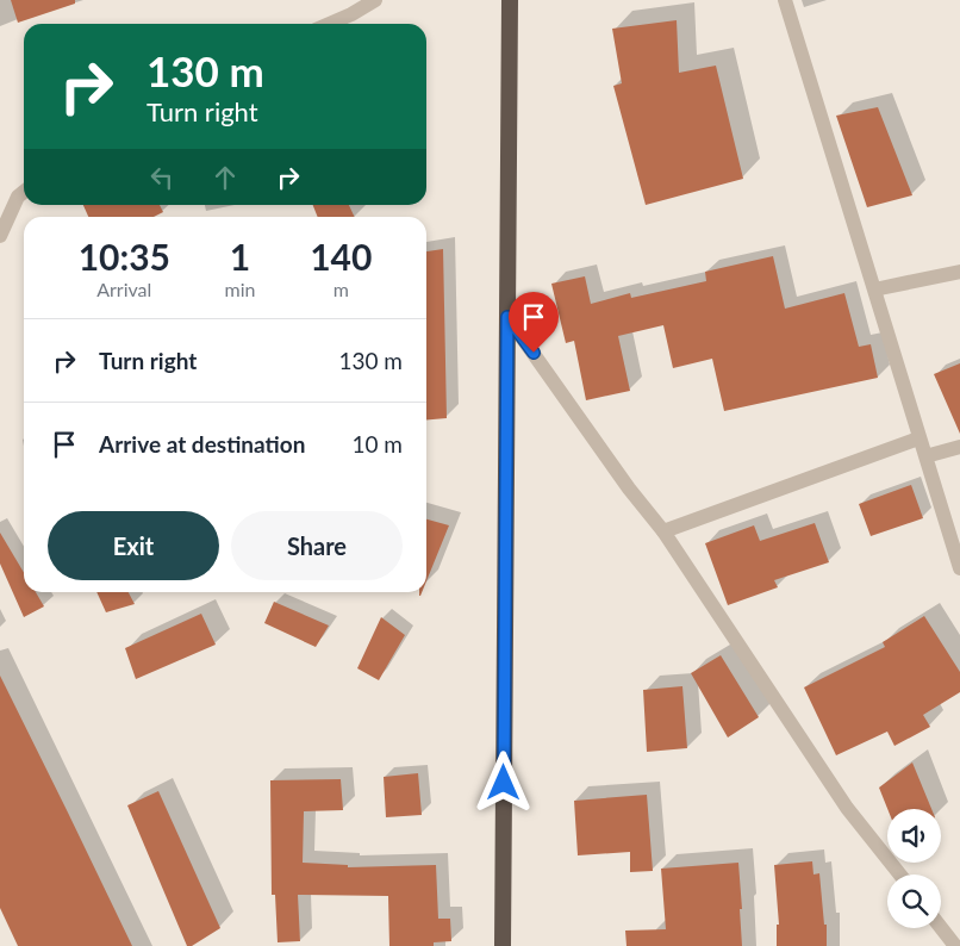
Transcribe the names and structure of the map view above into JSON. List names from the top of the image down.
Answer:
{
  "page": {
    "turn": ["130 m", "Turn right"],
    "eta": [
      "10:35",
      "Arrival",
      "1",
      "min",
      "140",
      "m"
    ],
    "list": [
      {
        "name": "Turn right",
        "value": "130 m"
      },
      {
        "name": "Arrive at destination",
        "value": "10 m"
      }
    ],
    "buttons": ["Exit", "Share"]
  }
}
